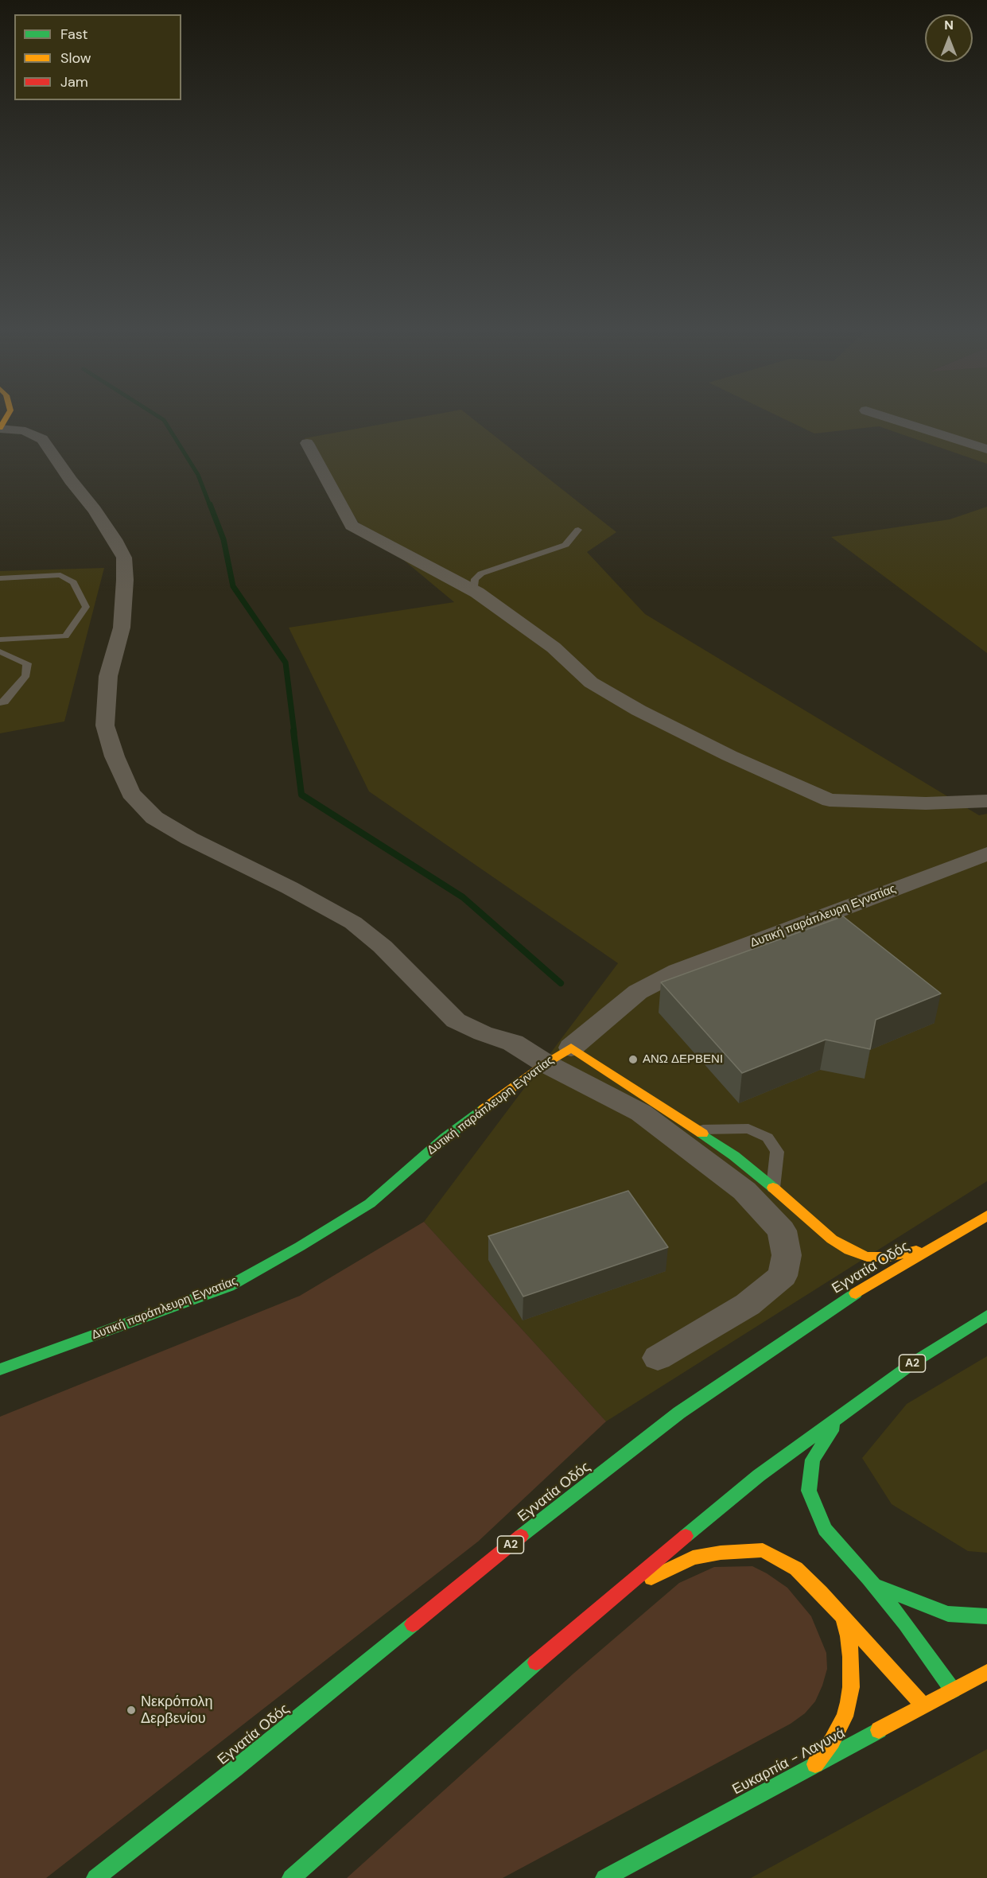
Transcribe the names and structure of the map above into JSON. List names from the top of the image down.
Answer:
{
  "streets": {
    "main road": [
      "Δυτική παράπλευρη Εγνατίας",
      "Εγνατία Οδός",
      "Α2",
      "Ευκαρπία - Λαγυνά"
    ]
  },
  "places": ["ΑΝΩ ΔΕΡΒΕΝΙ", "Νεκρόπολη Δερβενίου"],
  "legend": ["Fast", "Slow", "Jam"],
  "north": "top"
}
